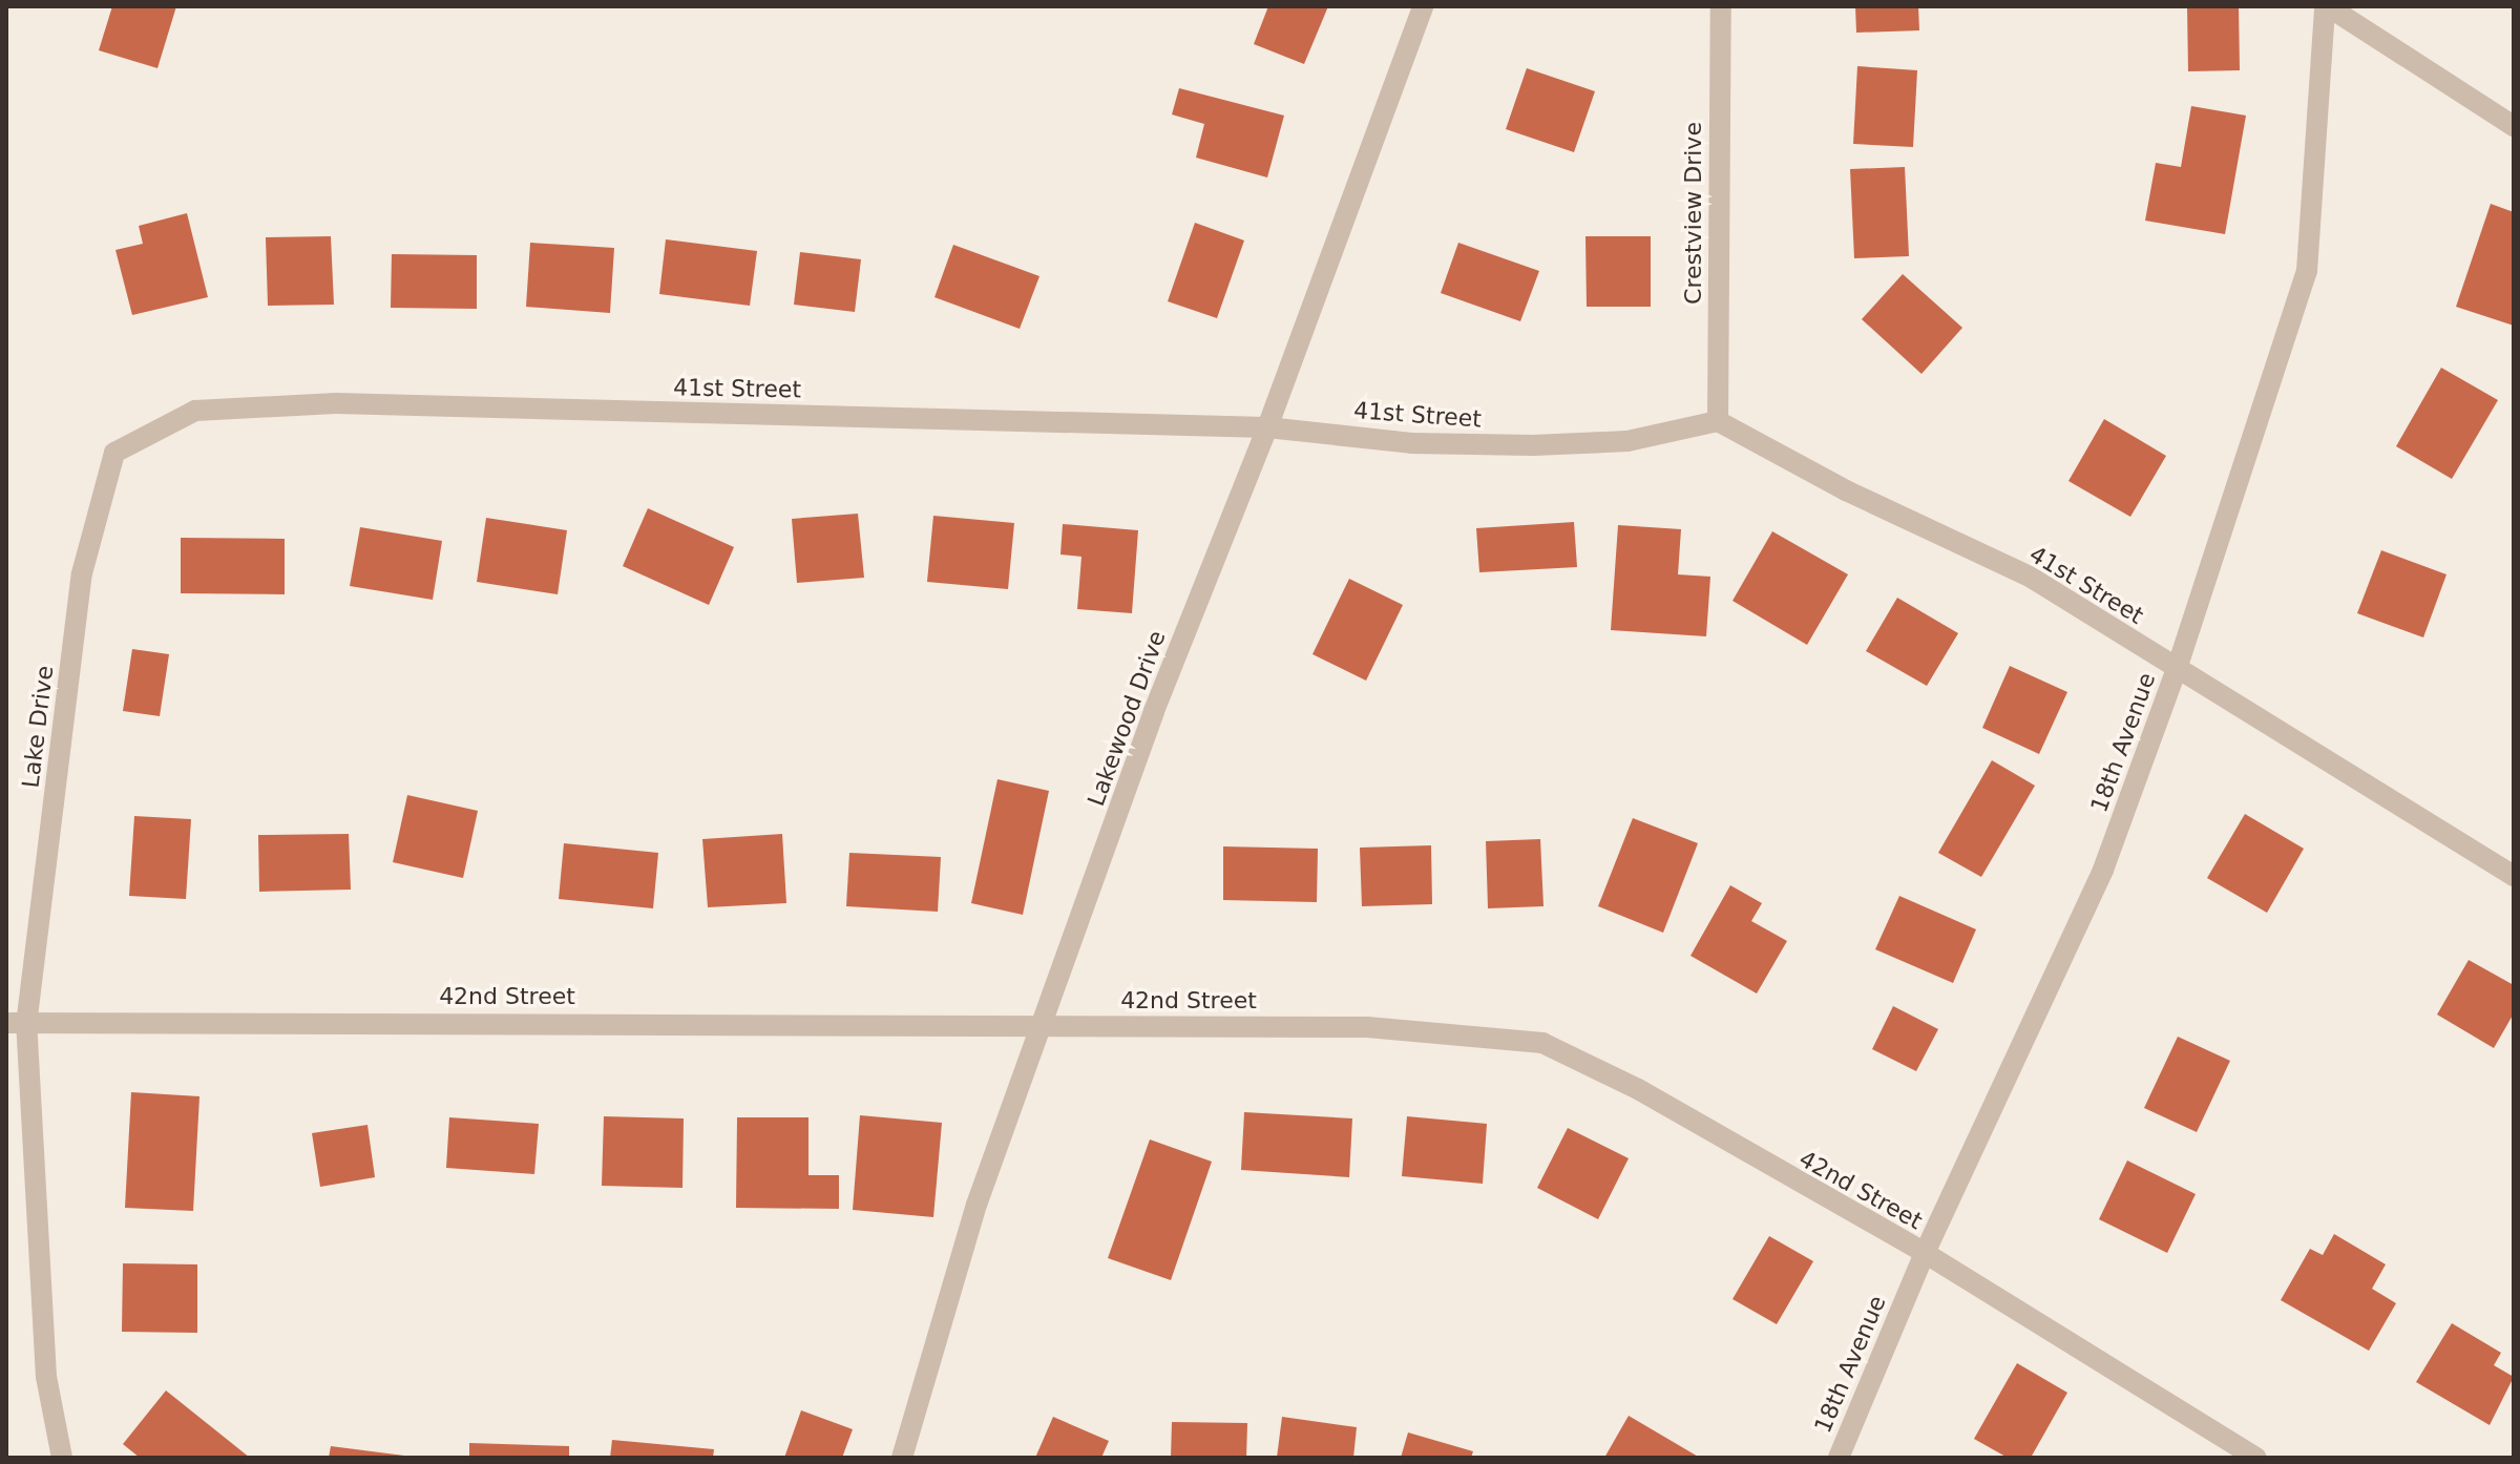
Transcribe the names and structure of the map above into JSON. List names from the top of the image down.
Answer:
{
  "streets": {
    "street": [
      "Crestview Drive",
      "41st Street",
      "Lakewood Drive",
      "Lake Drive",
      "18th Avenue",
      "42nd Street"
    ]
  },
  "crossings": [
    ["Crestview Drive", "41st Street"],
    ["41st Street", "Lakewood Drive"],
    ["41st Street", "Lake Drive"],
    ["41st Street", "18th Avenue"],
    ["Lakewood Drive", "42nd Street"],
    ["Lake Drive", "42nd Street"],
    ["18th Avenue", "42nd Street"]
  ]
}
